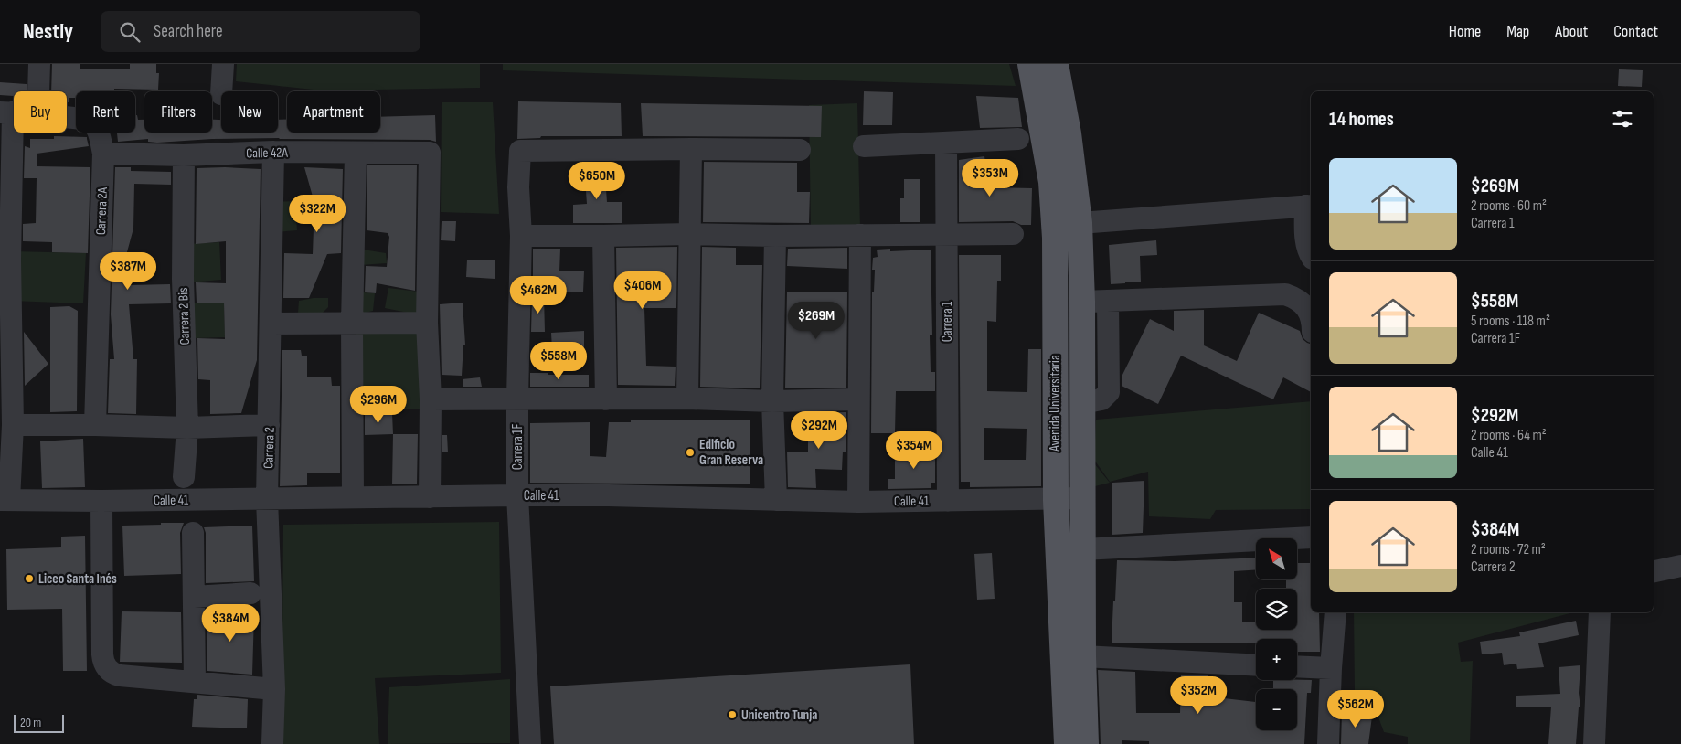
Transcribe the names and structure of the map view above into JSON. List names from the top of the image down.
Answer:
{
  "streets": {
    "main road": ["Avenida Universitaria"],
    "street": [
      "Calle 42A",
      "Carrera 2A",
      "Carrera 2 Bis",
      "Carrera 1",
      "Carrera 1F",
      "Carrera 2",
      "Calle 41"
    ]
  },
  "crossings": [
    ["Calle 42A", "Carrera 2A"],
    ["Calle 42A", "Carrera 2 Bis"],
    ["Calle 42A", "Carrera 2"],
    ["Carrera 1", "Calle 41"],
    ["Avenida Universitaria", "Calle 41"],
    ["Carrera 1F", "Calle 41"],
    ["Carrera 2", "Calle 41"]
  ],
  "places": ["Edificio Gran Reserva", "Liceo Santa Inés", "Unicentro Tunja"],
  "scale_bar": "20 m",
  "north": "top left",
  "page": {
    "header": "Nestly",
    "search": "Search here",
    "nav": [
      "Home",
      "Map",
      "About",
      "Contact"
    ],
    "chip": [
      "Buy",
      "Rent",
      "Filters",
      "New",
      "Apartment"
    ],
    "heading": "14 homes",
    "list": [
      {
        "name": "$269M",
        "note": "2 rooms · 60 m² · Carrera 1"
      },
      {
        "name": "$558M",
        "note": "5 rooms · 118 m² · Carrera 1F"
      },
      {
        "name": "$292M",
        "note": "2 rooms · 64 m² · Calle 41"
      },
      {
        "name": "$384M",
        "note": "2 rooms · 72 m² · Carrera 2"
      }
    ],
    "price": [
      "$353M",
      "$650M",
      "$322M",
      "$387M",
      "$406M",
      "$462M",
      "$269M",
      "$558M",
      "$296M",
      "$292M",
      "$354M",
      "$384M",
      "$352M",
      "$562M"
    ],
    "map_buttons": ["+", "−"],
    "scale": "20 m"
  }
}
